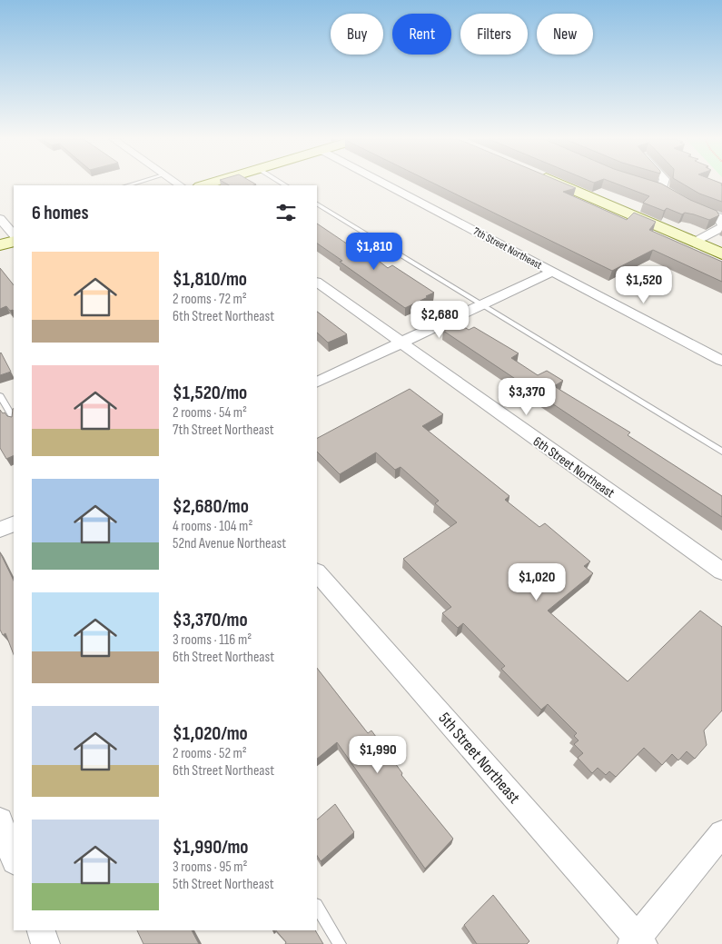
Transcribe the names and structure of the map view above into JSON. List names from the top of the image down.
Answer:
{
  "streets": {
    "street": ["7th Street Northeast", "6th Street Northeast", "5th Street Northeast"]
  },
  "page": {
    "chip": [
      "Buy",
      "Rent",
      "Filters",
      "New"
    ],
    "heading": "6 homes",
    "price": [
      "$1,810",
      "$1,520",
      "$2,680",
      "$3,370",
      "$1,020",
      "$1,990"
    ],
    "list": [
      {
        "name": "$1,810/mo",
        "note": "2 rooms · 72 m² · 6th Street Northeast"
      },
      {
        "name": "$1,520/mo",
        "note": "2 rooms · 54 m² · 7th Street Northeast"
      },
      {
        "name": "$2,680/mo",
        "note": "4 rooms · 104 m² · 52nd Avenue Northeast"
      },
      {
        "name": "$3,370/mo",
        "note": "3 rooms · 116 m² · 6th Street Northeast"
      },
      {
        "name": "$1,020/mo",
        "note": "2 rooms · 52 m² · 6th Street Northeast"
      },
      {
        "name": "$1,990/mo",
        "note": "3 rooms · 95 m² · 5th Street Northeast"
      }
    ]
  }
}
